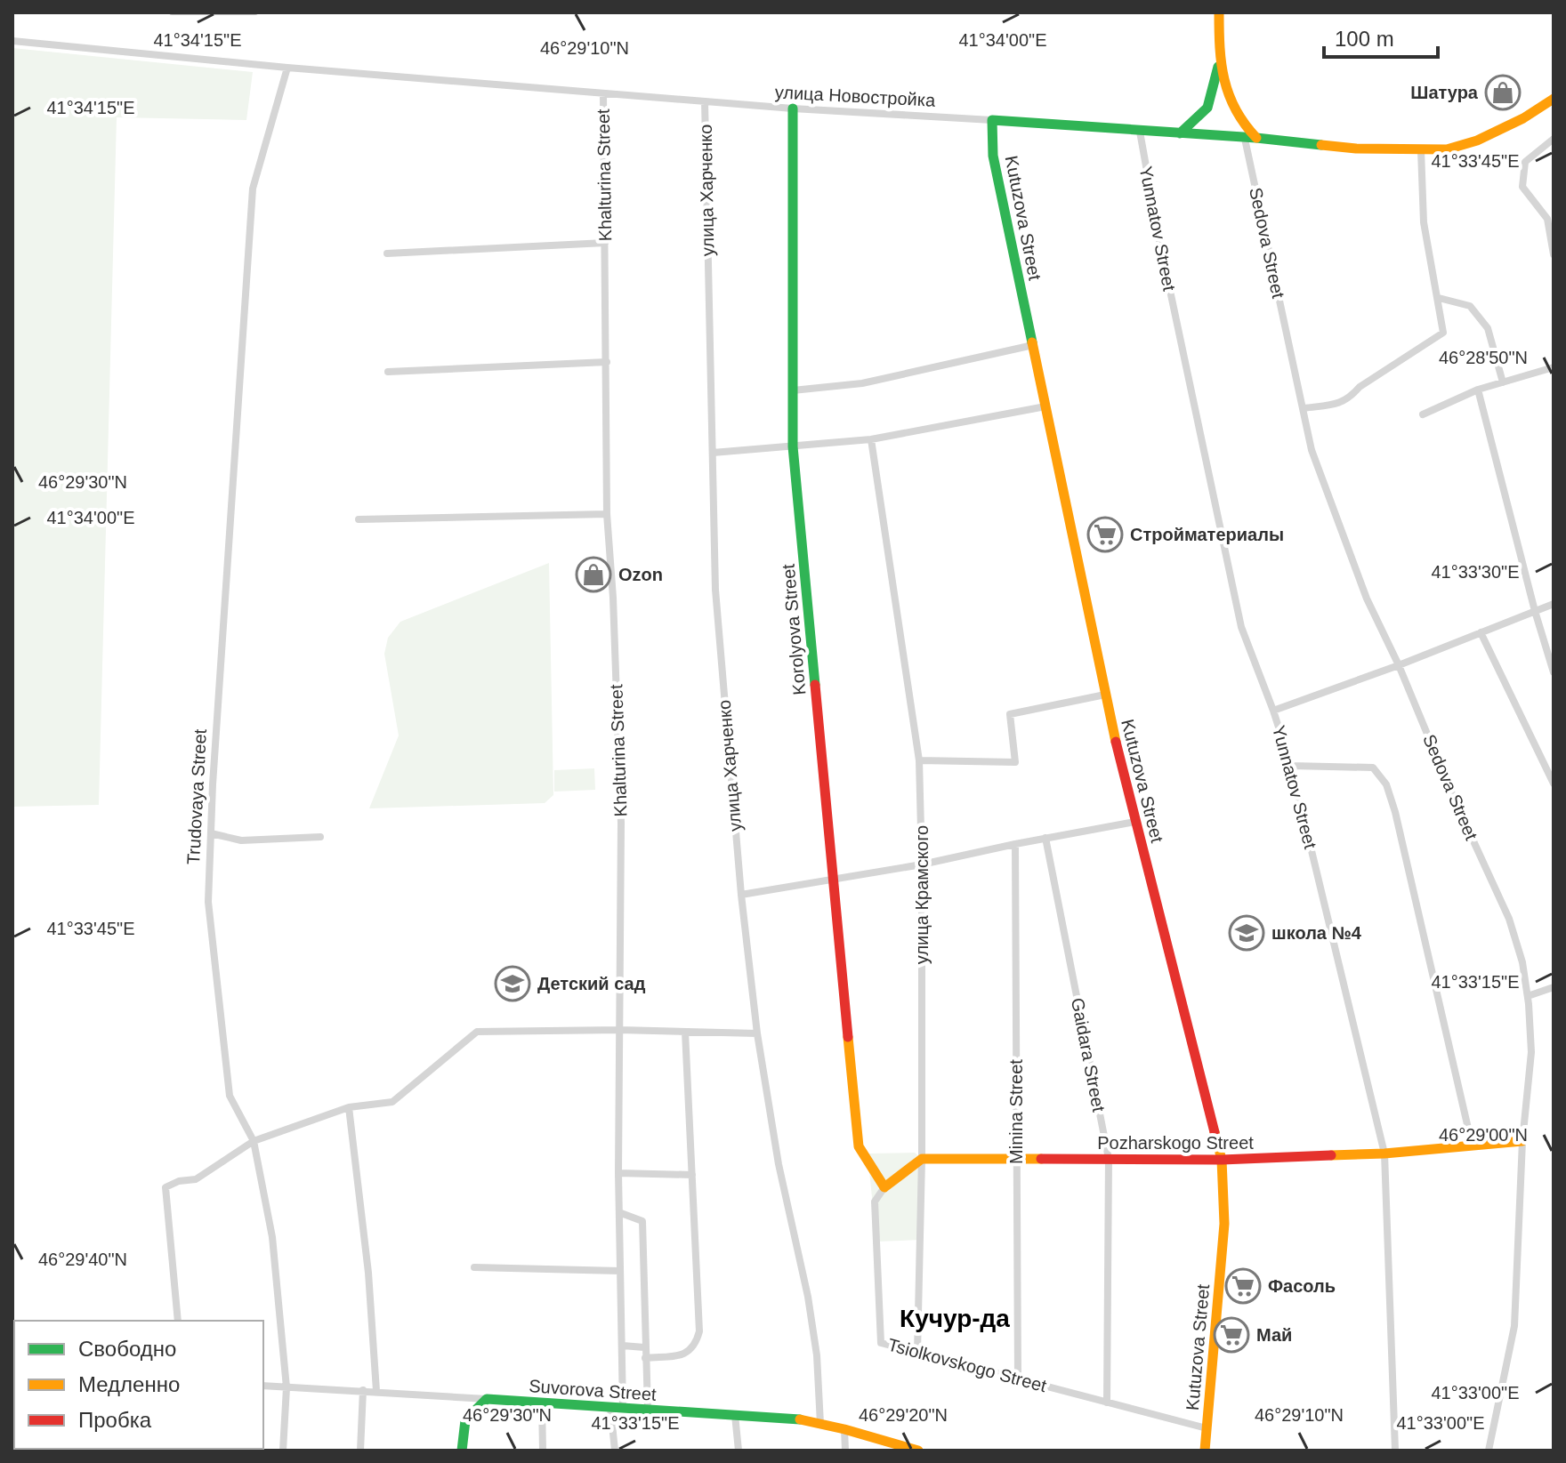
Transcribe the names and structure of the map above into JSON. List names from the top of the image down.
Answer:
{
  "streets": {
    "main road": [
      "улица Новостройка",
      "Kutuzova Street",
      "Korolyova Street",
      "Pozharskogo Street",
      "Suvorova Street"
    ],
    "street": [
      "Khalturina Street",
      "улица Харченко",
      "Yunnatov Street",
      "Sedova Street",
      "Trudovaya Street",
      "улица Крамского",
      "Gaidara Street",
      "Minina Street",
      "Tsiolkovskogo Street"
    ]
  },
  "crossings": [
    ["улица Новостройка", "Khalturina Street"],
    ["улица Новостройка", "улица Харченко"],
    ["улица Новостройка", "Kutuzova Street"],
    ["улица Новостройка", "Yunnatov Street"],
    ["улица Новостройка", "Sedova Street"],
    ["улица Новостройка", "Korolyova Street"],
    ["улица Новостройка", "Trudovaya Street"],
    ["Khalturina Street", "Suvorova Street"],
    ["улица Харченко", "Suvorova Street"],
    ["Kutuzova Street", "Pozharskogo Street"],
    ["Kutuzova Street", "Tsiolkovskogo Street"],
    ["Yunnatov Street", "Pozharskogo Street"],
    ["Sedova Street", "Pozharskogo Street"],
    ["Korolyova Street", "Tsiolkovskogo Street"],
    ["Trudovaya Street", "Suvorova Street"],
    ["улица Крамского", "Pozharskogo Street"],
    ["улица Крамского", "Tsiolkovskogo Street"],
    ["Gaidara Street", "Pozharskogo Street"],
    ["Gaidara Street", "Tsiolkovskogo Street"],
    ["Minina Street", "Pozharskogo Street"],
    ["Minina Street", "Tsiolkovskogo Street"]
  ],
  "districts": ["Кучур-да"],
  "places": {
    "shop": ["Шатура", "Ozon"],
    "supermarket": ["Стройматериалы", "Фасоль", "Май"],
    "school or university": ["школа №4", "Детский сад"]
  },
  "legend": ["Свободно", "Медленно", "Пробка"],
  "scale_bar": "100 m",
  "coordinates": [
    "41°34'15\"E",
    "41°34'00\"E",
    "46°29'10\"N",
    "41°33'45\"E",
    "46°28'50\"N",
    "46°29'30\"N",
    "41°33'30\"E",
    "41°33'15\"E",
    "46°29'00\"N",
    "46°29'40\"N",
    "41°33'00\"E",
    "46°29'20\"N"
  ]
}
